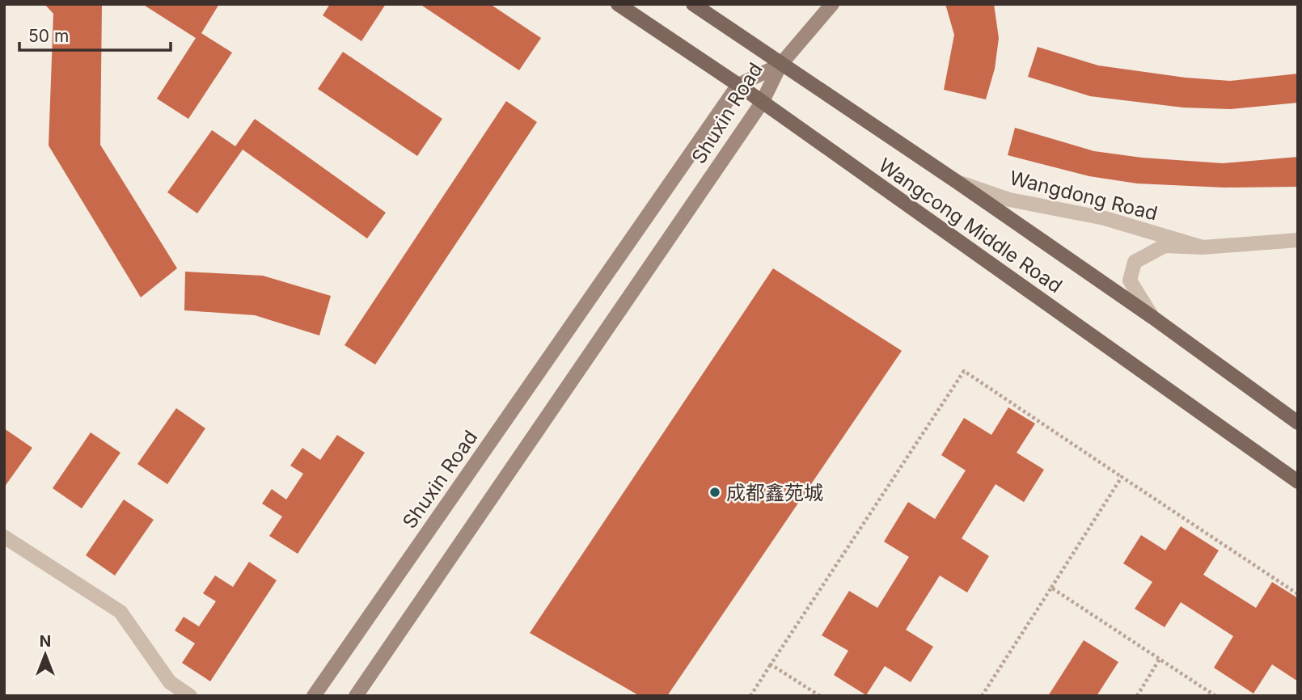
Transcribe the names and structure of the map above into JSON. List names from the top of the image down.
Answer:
{
  "streets": {
    "main road": ["Shuxin Road", "Wangcong Middle Road"],
    "street": ["Wangdong Road"]
  },
  "crossings": [
    ["Shuxin Road", "Wangcong Middle Road"],
    ["Wangdong Road", "Wangcong Middle Road"]
  ],
  "places": ["成都鑫苑城"],
  "scale_bar": "50 m",
  "north": "top"
}
